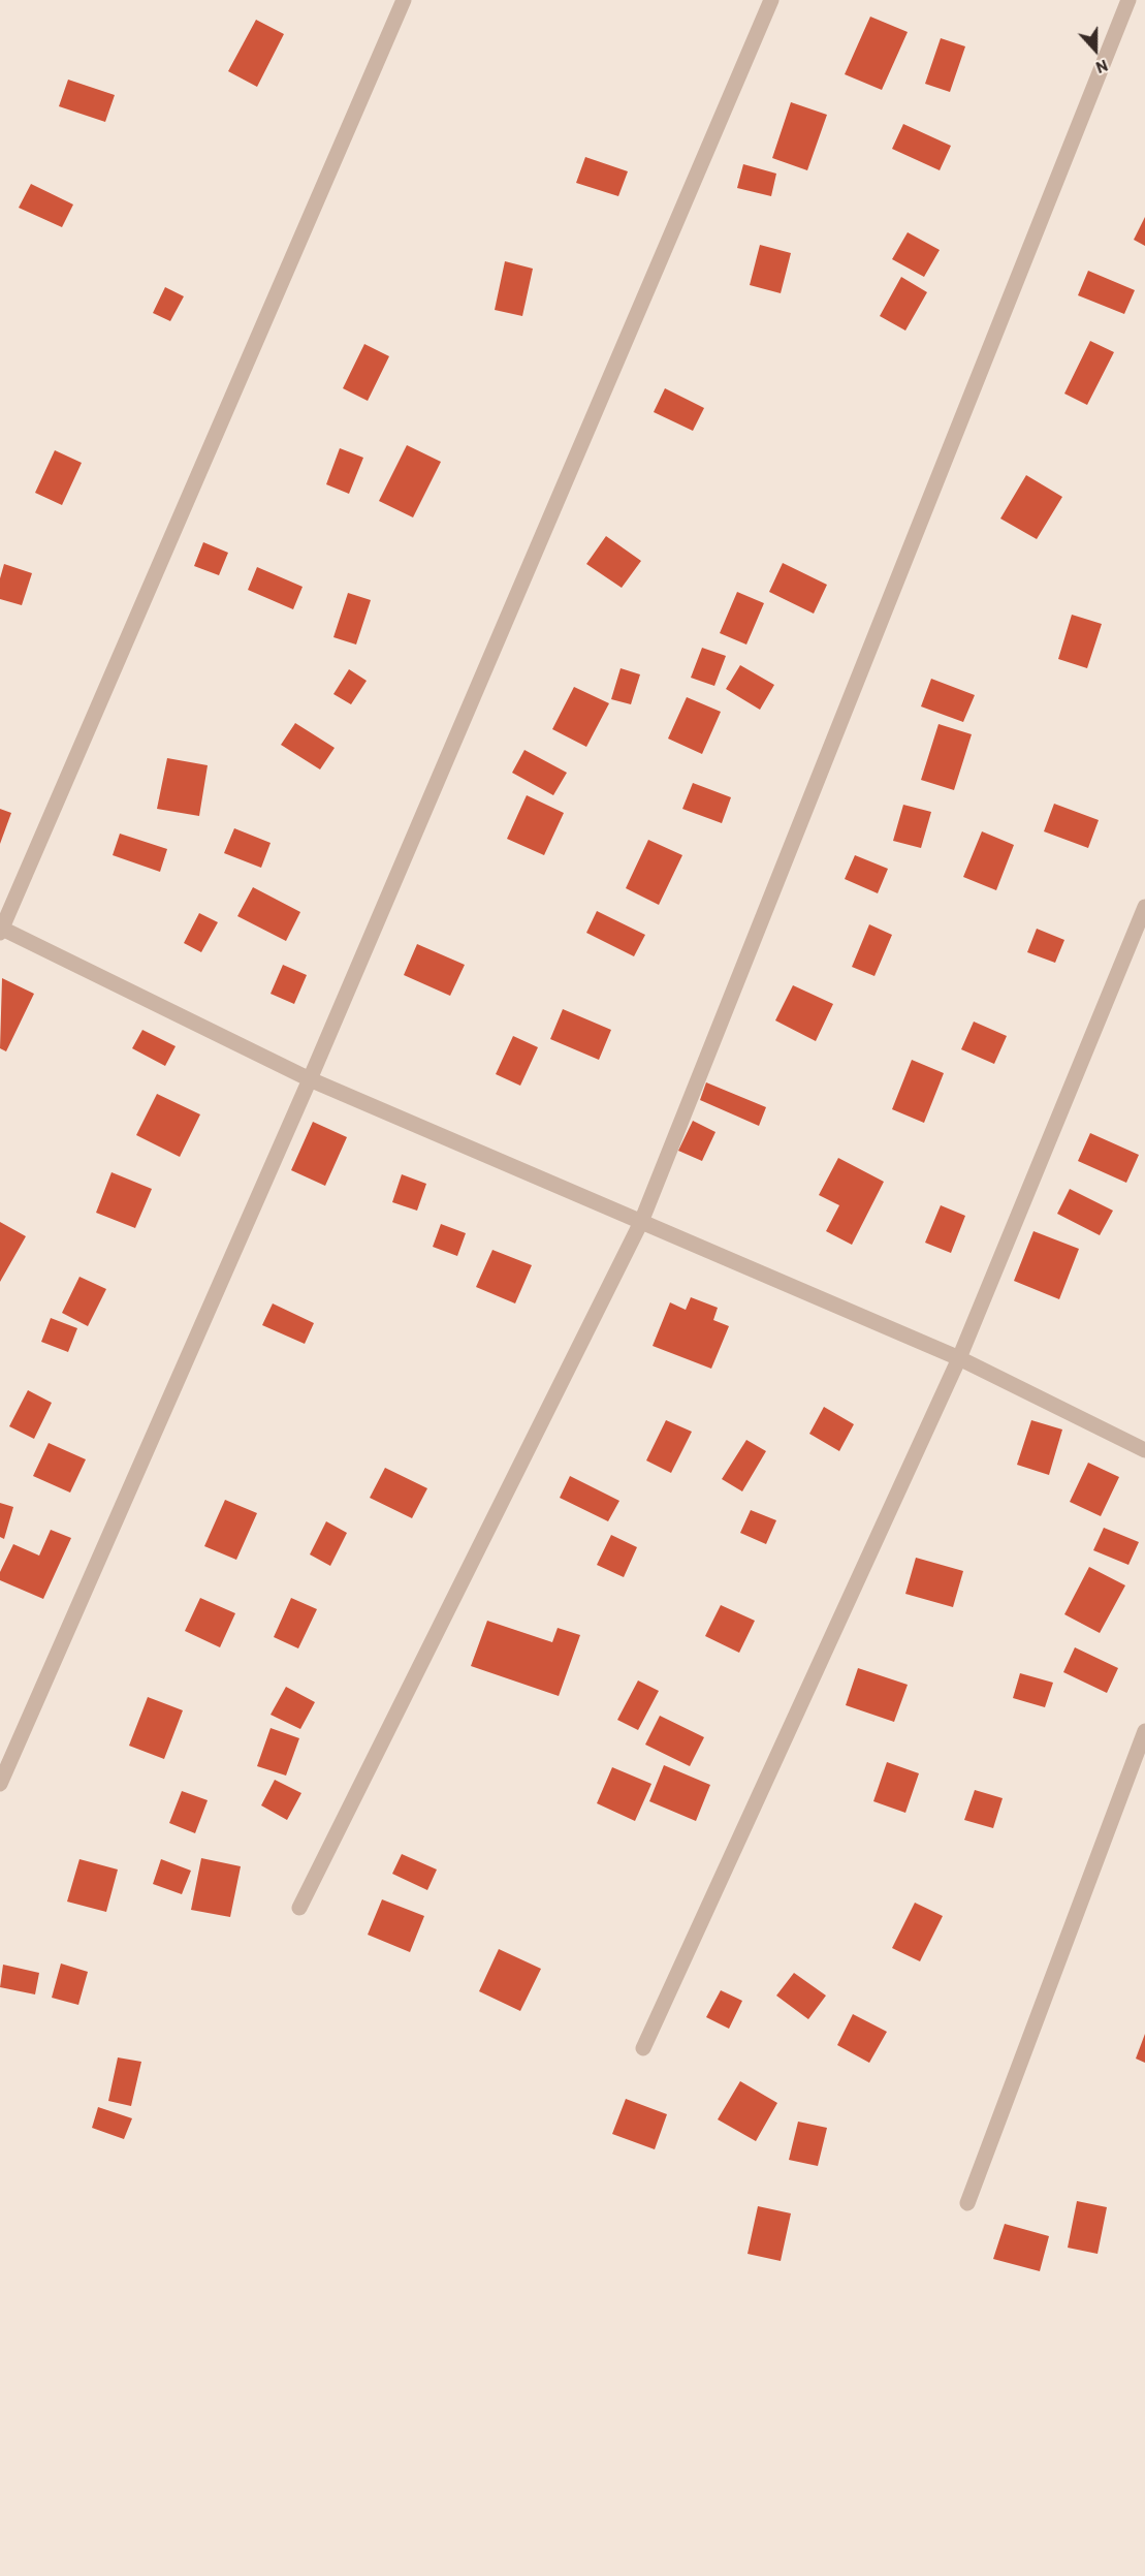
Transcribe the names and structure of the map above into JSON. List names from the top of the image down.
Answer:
{
  "north": "bottom"
}
